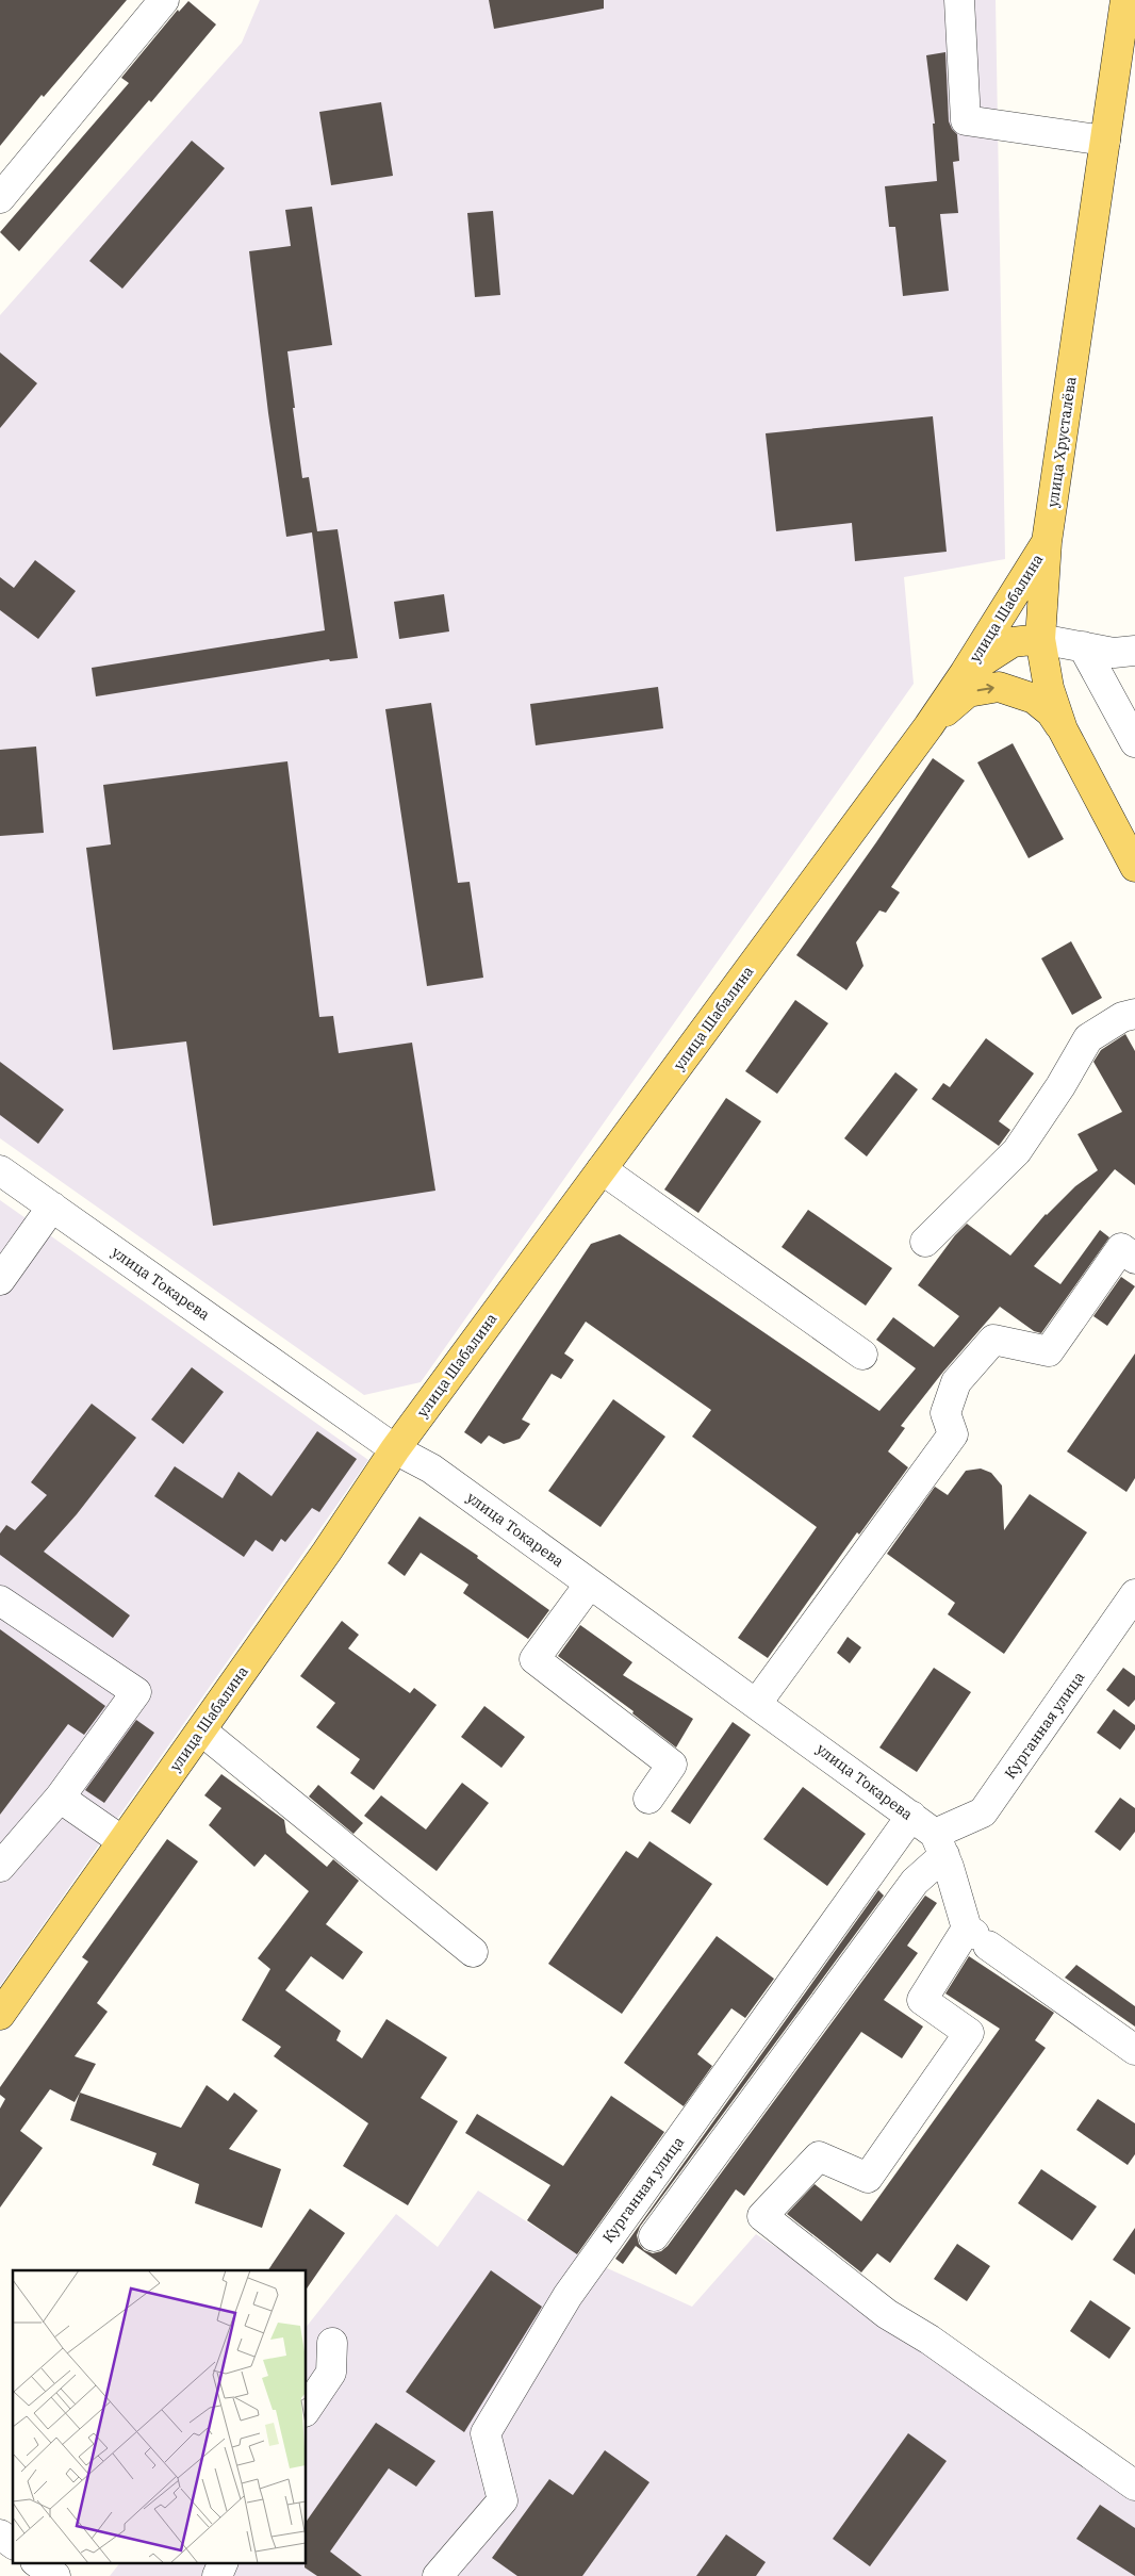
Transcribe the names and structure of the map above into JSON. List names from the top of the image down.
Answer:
{
  "streets": {
    "main road": ["улица Хрусталёва", "улица Шабалина"],
    "street": ["улица Токарева", "Курганная улица"]
  },
  "crossings": [
    ["улица Хрусталёва", "улица Шабалина"],
    ["улица Шабалина", "улица Токарева"],
    ["улица Токарева", "Курганная улица"]
  ]
}
